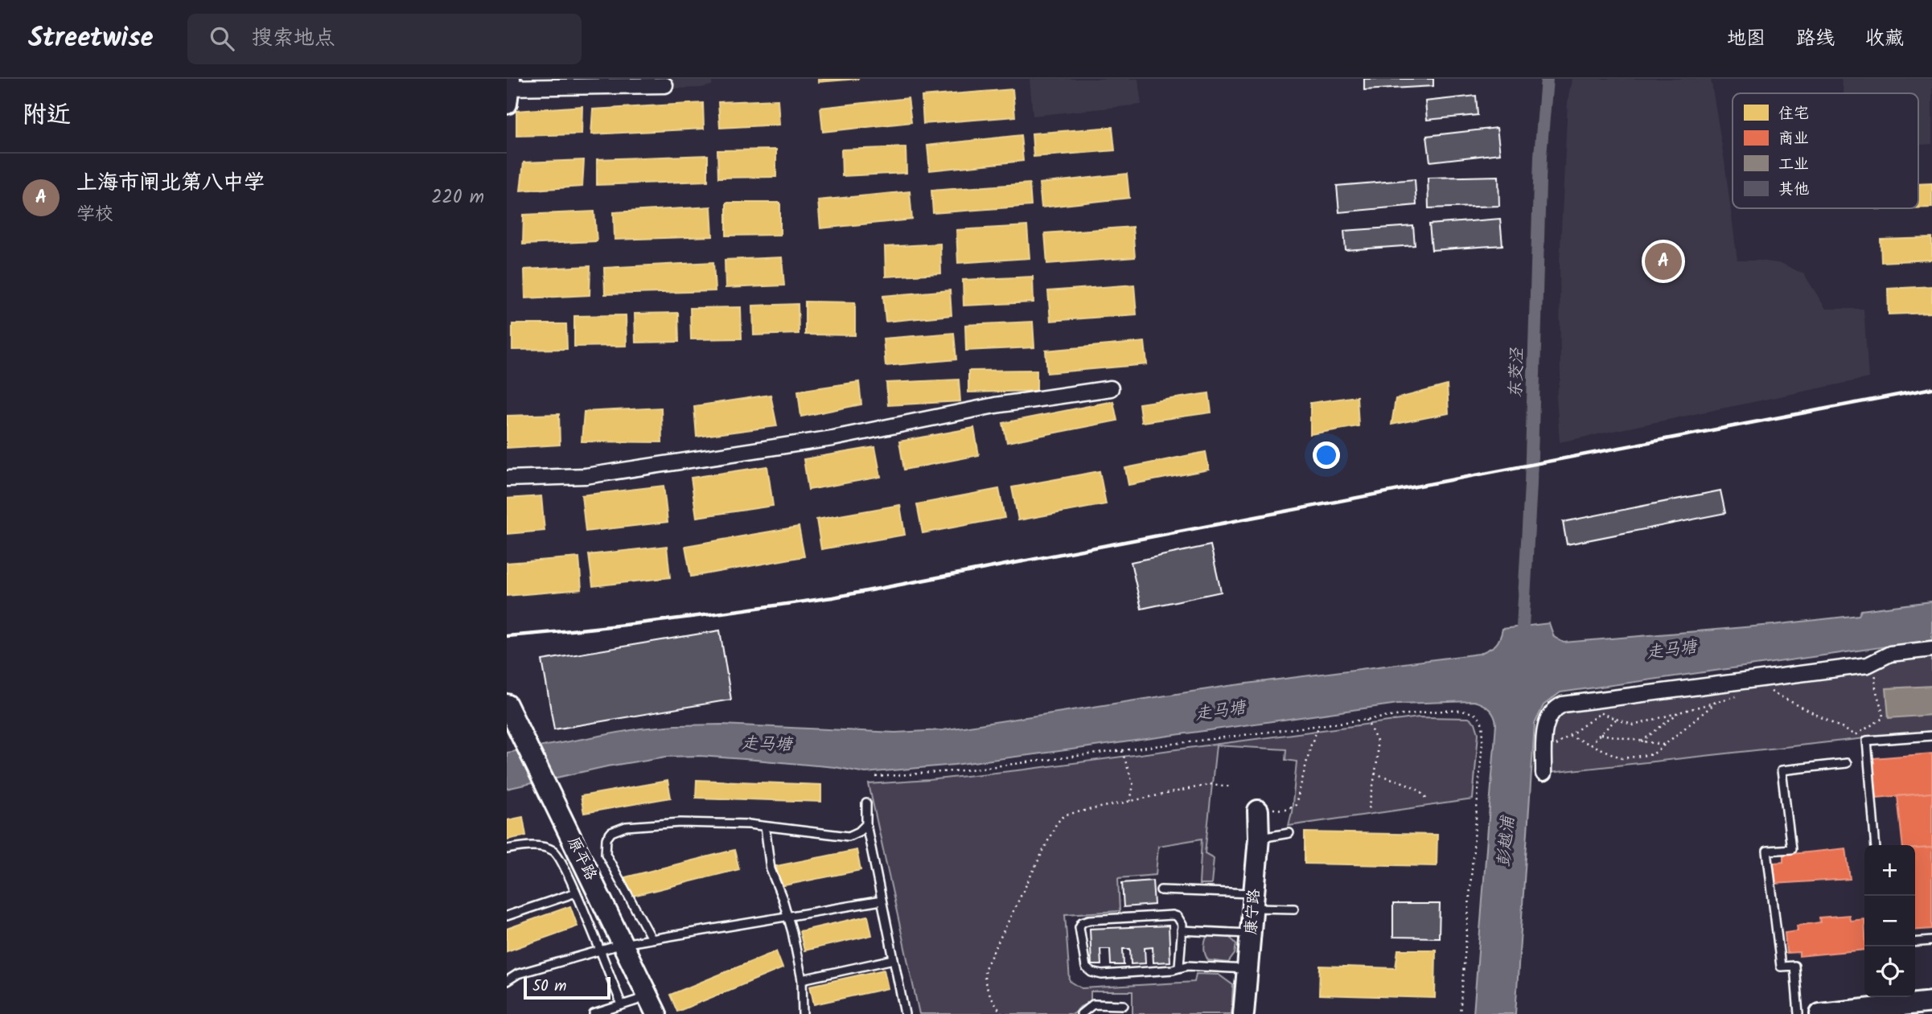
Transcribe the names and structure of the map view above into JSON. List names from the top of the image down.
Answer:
{
  "streets": {
    "street": ["原平路", "康宁路"]
  },
  "water": ["东茭泾", "走马塘", "彭越浦"],
  "legend": [
    "住宅",
    "商业",
    "工业",
    "其他"
  ],
  "scale_bar": "50 m",
  "page": {
    "header": "Streetwise",
    "search": "搜索地点",
    "nav": ["地图", "路线", "收藏"],
    "heading": "附近",
    "list": [
      {
        "mark": "A",
        "name": "上海市闸北第八中学",
        "note": "学校",
        "value": "220 m"
      }
    ],
    "pins": "A",
    "map_buttons": ["+", "−"],
    "scale": "50 m"
  }
}
